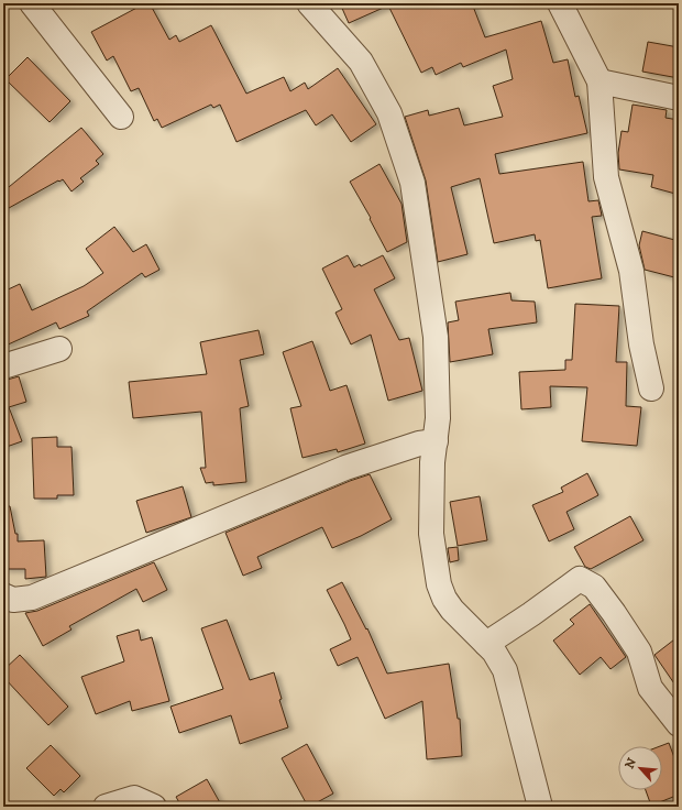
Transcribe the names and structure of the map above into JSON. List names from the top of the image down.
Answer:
{
  "north": "top left"
}
